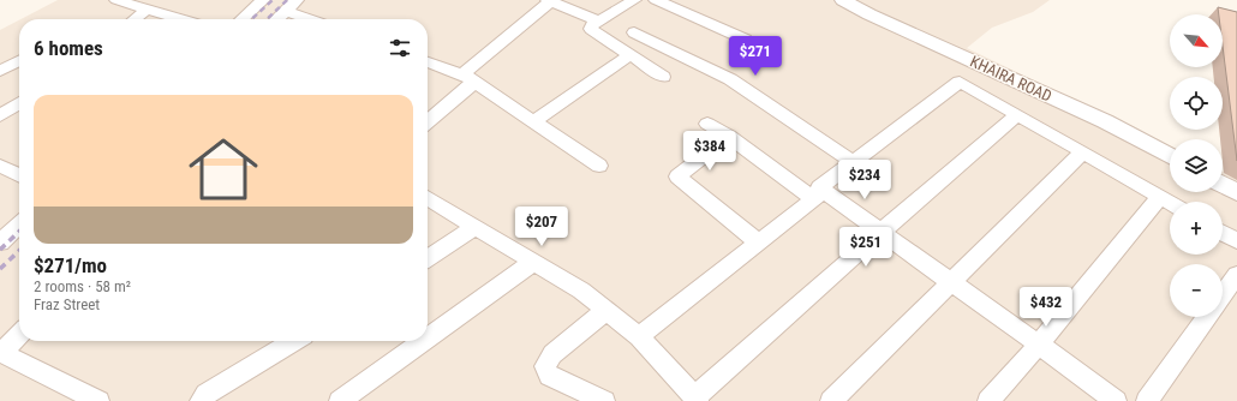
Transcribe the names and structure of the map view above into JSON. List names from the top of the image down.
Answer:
{
  "streets": {
    "street": ["KHAIRA ROAD"]
  },
  "north": "bottom right",
  "page": {
    "map_buttons": ["+", "−"],
    "heading": "6 homes",
    "price": [
      "$271",
      "$384",
      "$234",
      "$207",
      "$251",
      "$432"
    ],
    "list": [
      {
        "name": "$271/mo",
        "note": "2 rooms · 58 m² · Fraz Street"
      }
    ]
  }
}
